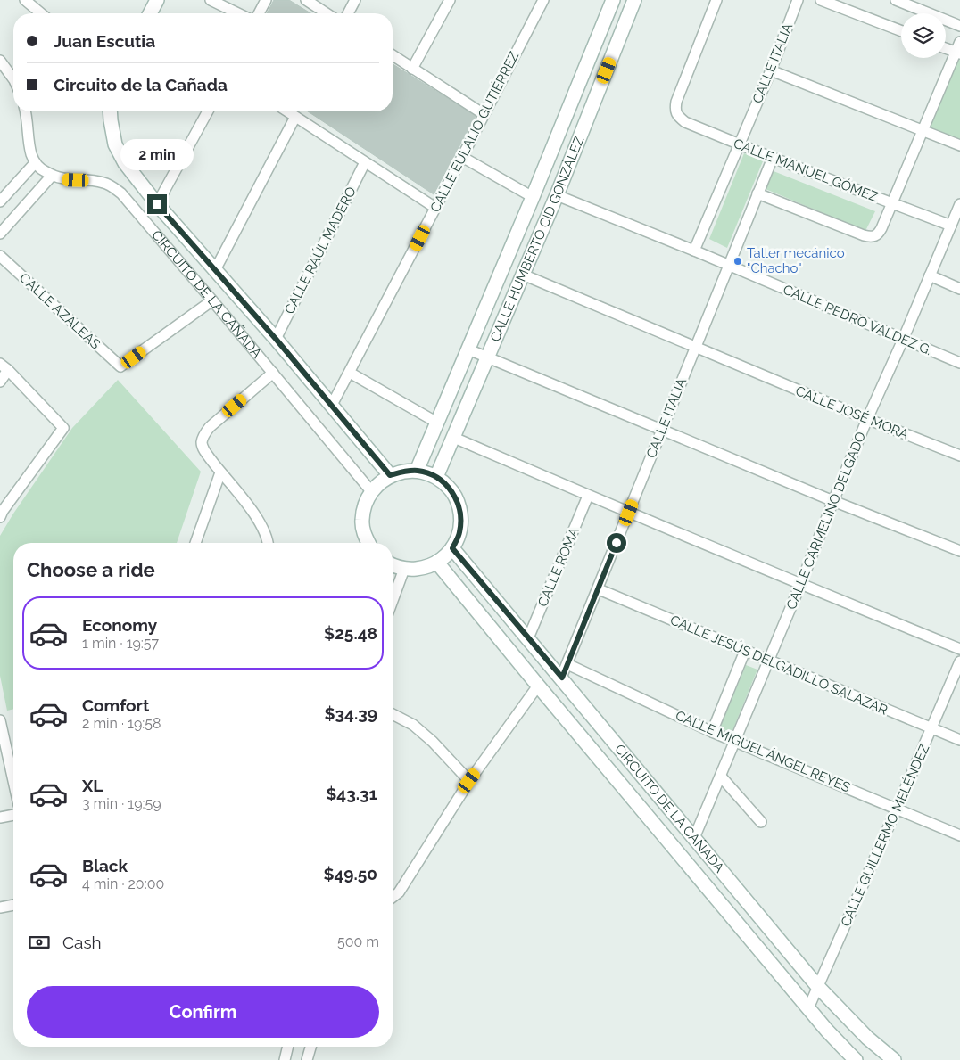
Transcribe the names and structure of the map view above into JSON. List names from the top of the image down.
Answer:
{
  "streets": {
    "street": [
      "CALLE ITALIA",
      "CALLE EULALIO GUTIÉRREZ",
      "CALLE MANUEL GÓMEZ",
      "CALLE HUMBERTO CID GONZÁLEZ",
      "CALLE RAÚL MADERO",
      "CIRCUITO DE LA CAÑADA",
      "CALLE AZALEAS",
      "CALLE PEDRO VALDEZ G.",
      "CALLE JOSÉ MORA",
      "CALLE CARMELINO DELGADO",
      "CALLE ROMA",
      "CALLE JESÚS DELGADILLO SALAZAR",
      "CALLE MIGUEL ÁNGEL REYES",
      "CALLE GUILLERMO MELÉNDEZ"
    ]
  },
  "crossings": [
    ["CALLE ITALIA", "CALLE MANUEL GÓMEZ"],
    ["CALLE ITALIA", "CIRCUITO DE LA CAÑADA"],
    ["CALLE ITALIA", "CALLE PEDRO VALDEZ G."],
    ["CALLE ITALIA", "CALLE JOSÉ MORA"],
    ["CALLE ITALIA", "CALLE JESÚS DELGADILLO SALAZAR"],
    ["CALLE ITALIA", "CALLE MIGUEL ÁNGEL REYES"],
    ["CALLE EULALIO GUTIÉRREZ", "CIRCUITO DE LA CAÑADA"],
    ["CALLE MANUEL GÓMEZ", "CALLE CARMELINO DELGADO"],
    ["CALLE HUMBERTO CID GONZÁLEZ", "CALLE PEDRO VALDEZ G."],
    ["CALLE HUMBERTO CID GONZÁLEZ", "CALLE JOSÉ MORA"],
    ["CALLE RAÚL MADERO", "CIRCUITO DE LA CAÑADA"],
    ["CIRCUITO DE LA CAÑADA", "CALLE AZALEAS"],
    ["CIRCUITO DE LA CAÑADA", "CALLE CARMELINO DELGADO"],
    ["CIRCUITO DE LA CAÑADA", "CALLE ROMA"],
    ["CIRCUITO DE LA CAÑADA", "CALLE GUILLERMO MELÉNDEZ"],
    ["CALLE PEDRO VALDEZ G.", "CALLE CARMELINO DELGADO"],
    ["CALLE JOSÉ MORA", "CALLE CARMELINO DELGADO"],
    ["CALLE CARMELINO DELGADO", "CALLE JESÚS DELGADILLO SALAZAR"],
    ["CALLE CARMELINO DELGADO", "CALLE MIGUEL ÁNGEL REYES"],
    ["CALLE JESÚS DELGADILLO SALAZAR", "CALLE GUILLERMO MELÉNDEZ"],
    ["CALLE MIGUEL ÁNGEL REYES", "CALLE GUILLERMO MELÉNDEZ"]
  ],
  "places": ["Taller mecánico \"Chacho\""],
  "page": {
    "banner": ["Juan Escutia", "Circuito de la Cañada"],
    "bubble": "2 min",
    "heading": "Choose a ride",
    "list": [
      {
        "name": "Economy",
        "note": "1 min · 19:57",
        "value": "$25.48"
      },
      {
        "name": "Comfort",
        "note": "2 min · 19:58",
        "value": "$34.39"
      },
      {
        "name": "XL",
        "note": "3 min · 19:59",
        "value": "$43.31"
      },
      {
        "name": "Black",
        "note": "4 min · 20:00",
        "value": "$49.50"
      }
    ],
    "pay": ["Cash", "500 m"],
    "buttons": "Confirm"
  }
}
